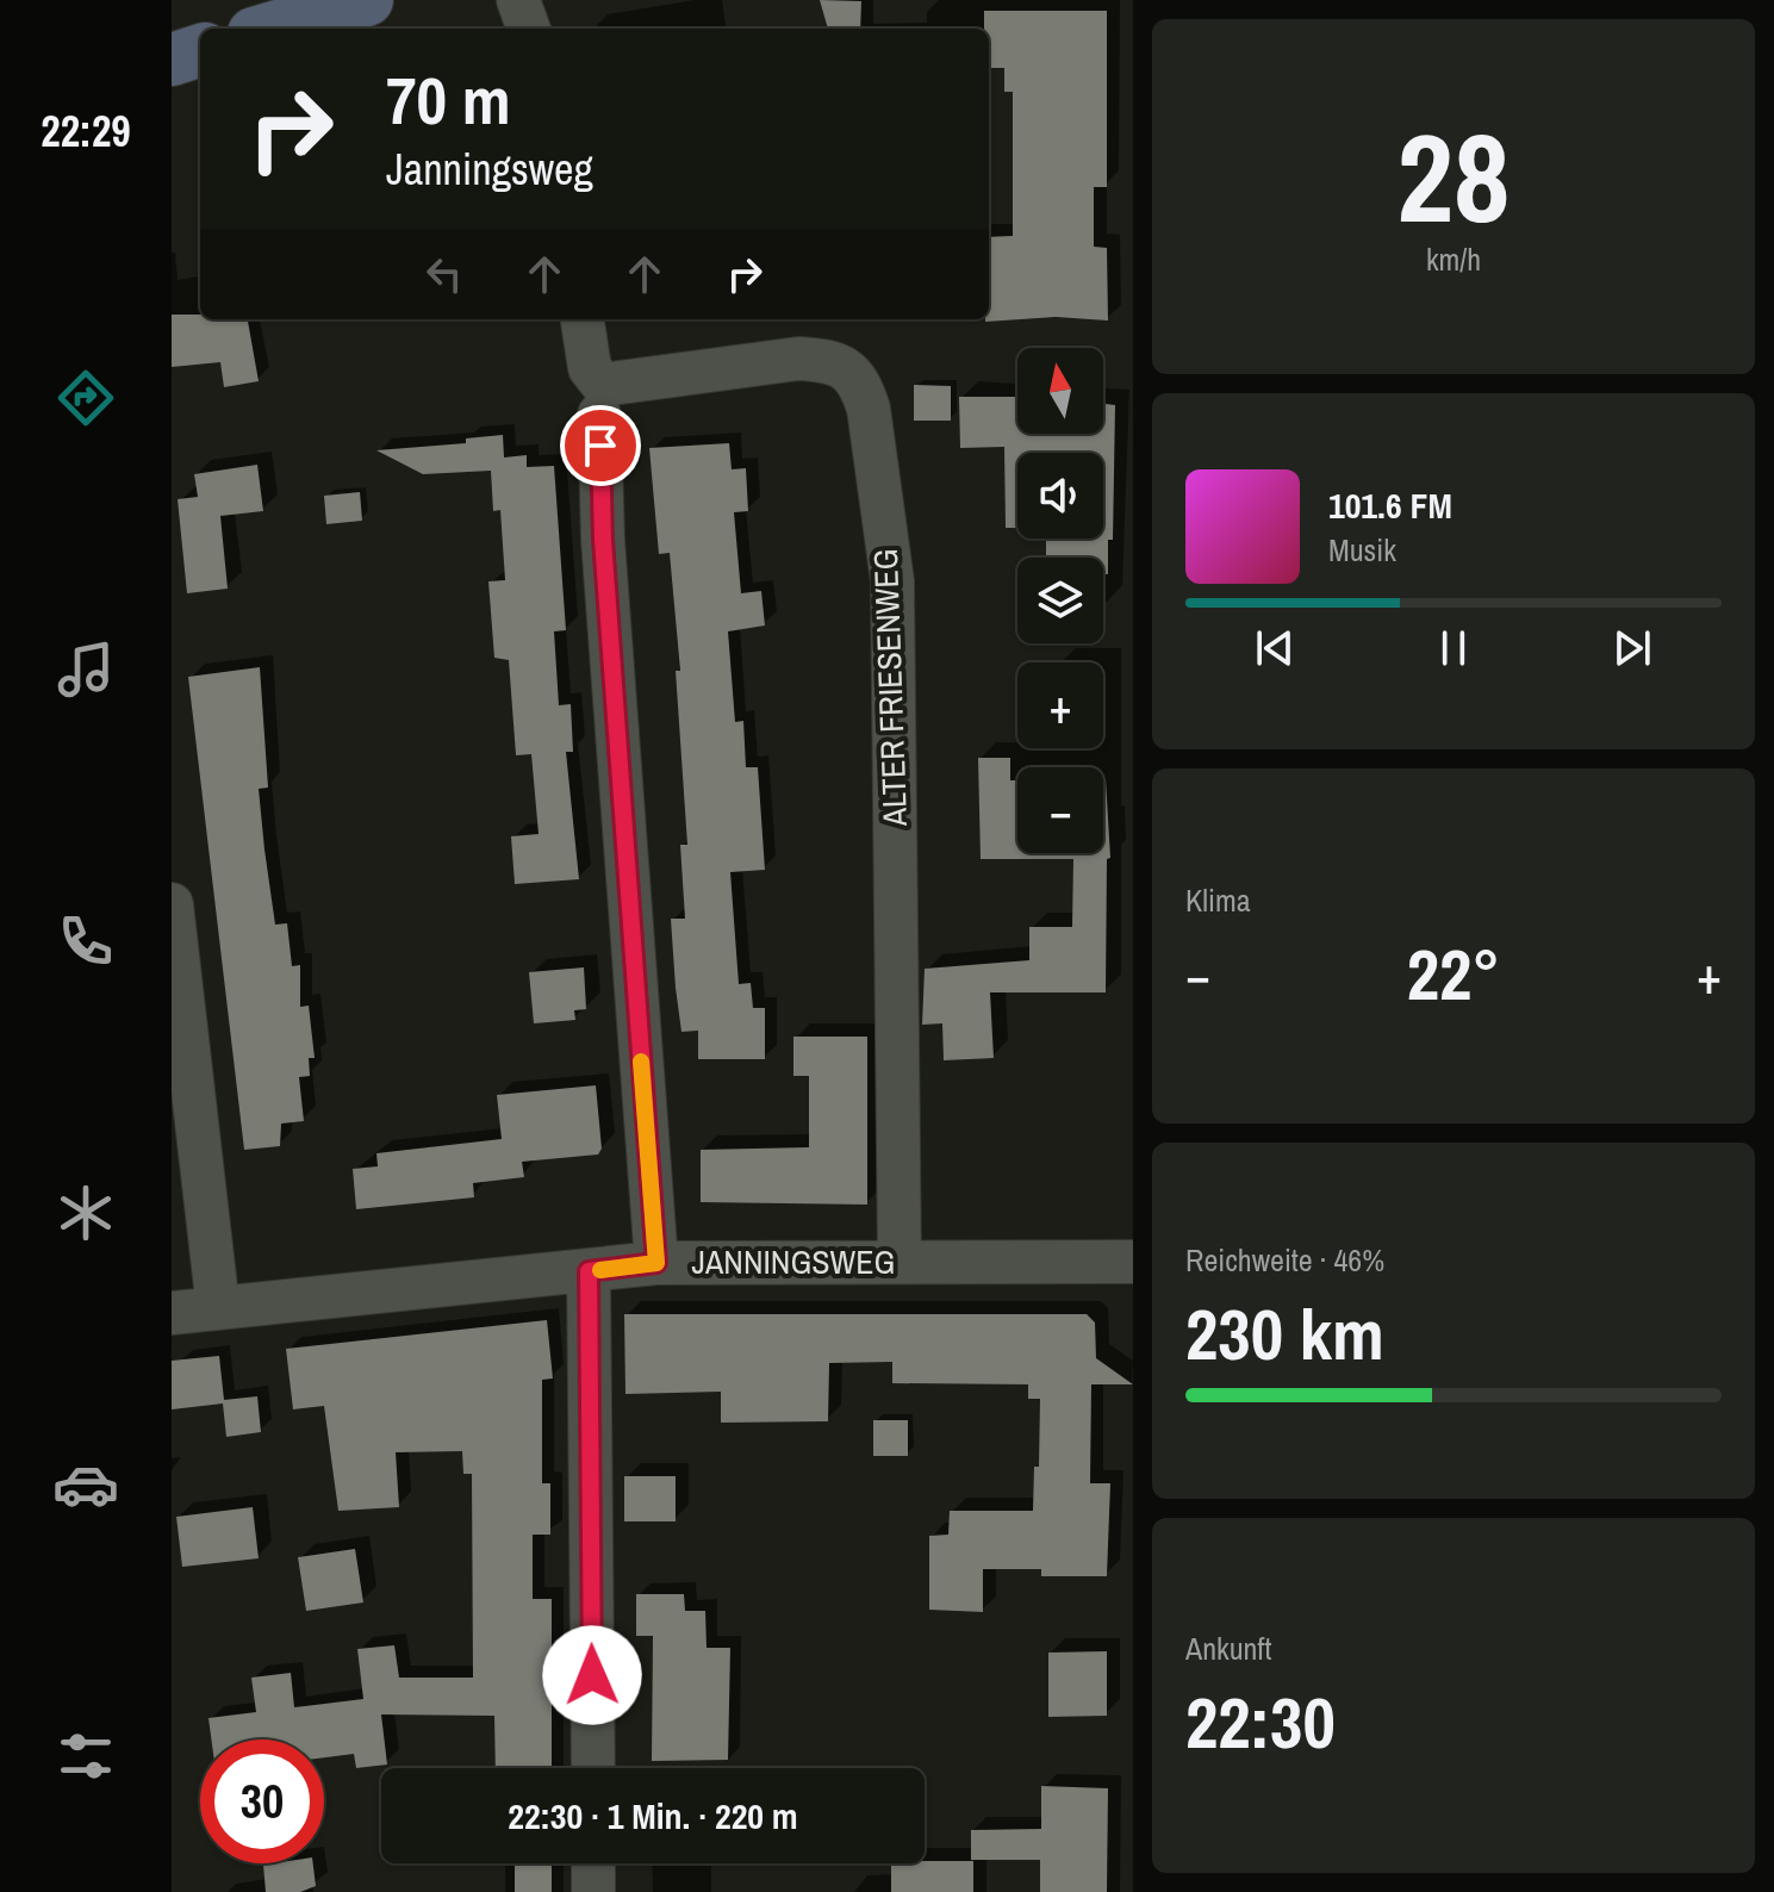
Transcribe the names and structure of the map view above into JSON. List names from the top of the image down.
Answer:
{
  "streets": {
    "street": ["ALTER FRIESENWEG", "JANNINGSWEG"]
  },
  "crossings": [
    ["ALTER FRIESENWEG", "JANNINGSWEG"]
  ],
  "north": "top",
  "page": {
    "tabs": "22:29",
    "tile": [
      ["28", "km/h"],
      "Klima",
      ["Reichweite · 46%", "230 km"],
      ["Ankunft", "22:30"]
    ],
    "turn": ["70 m", "Janningsweg"],
    "map_buttons": ["+", "−"],
    "song": ["101.6 FM", "Musik"],
    "heat": ["−", "22°", "+"],
    "limit": "30",
    "trip": "22:30 · 1 Min. · 220 m"
  }
}
